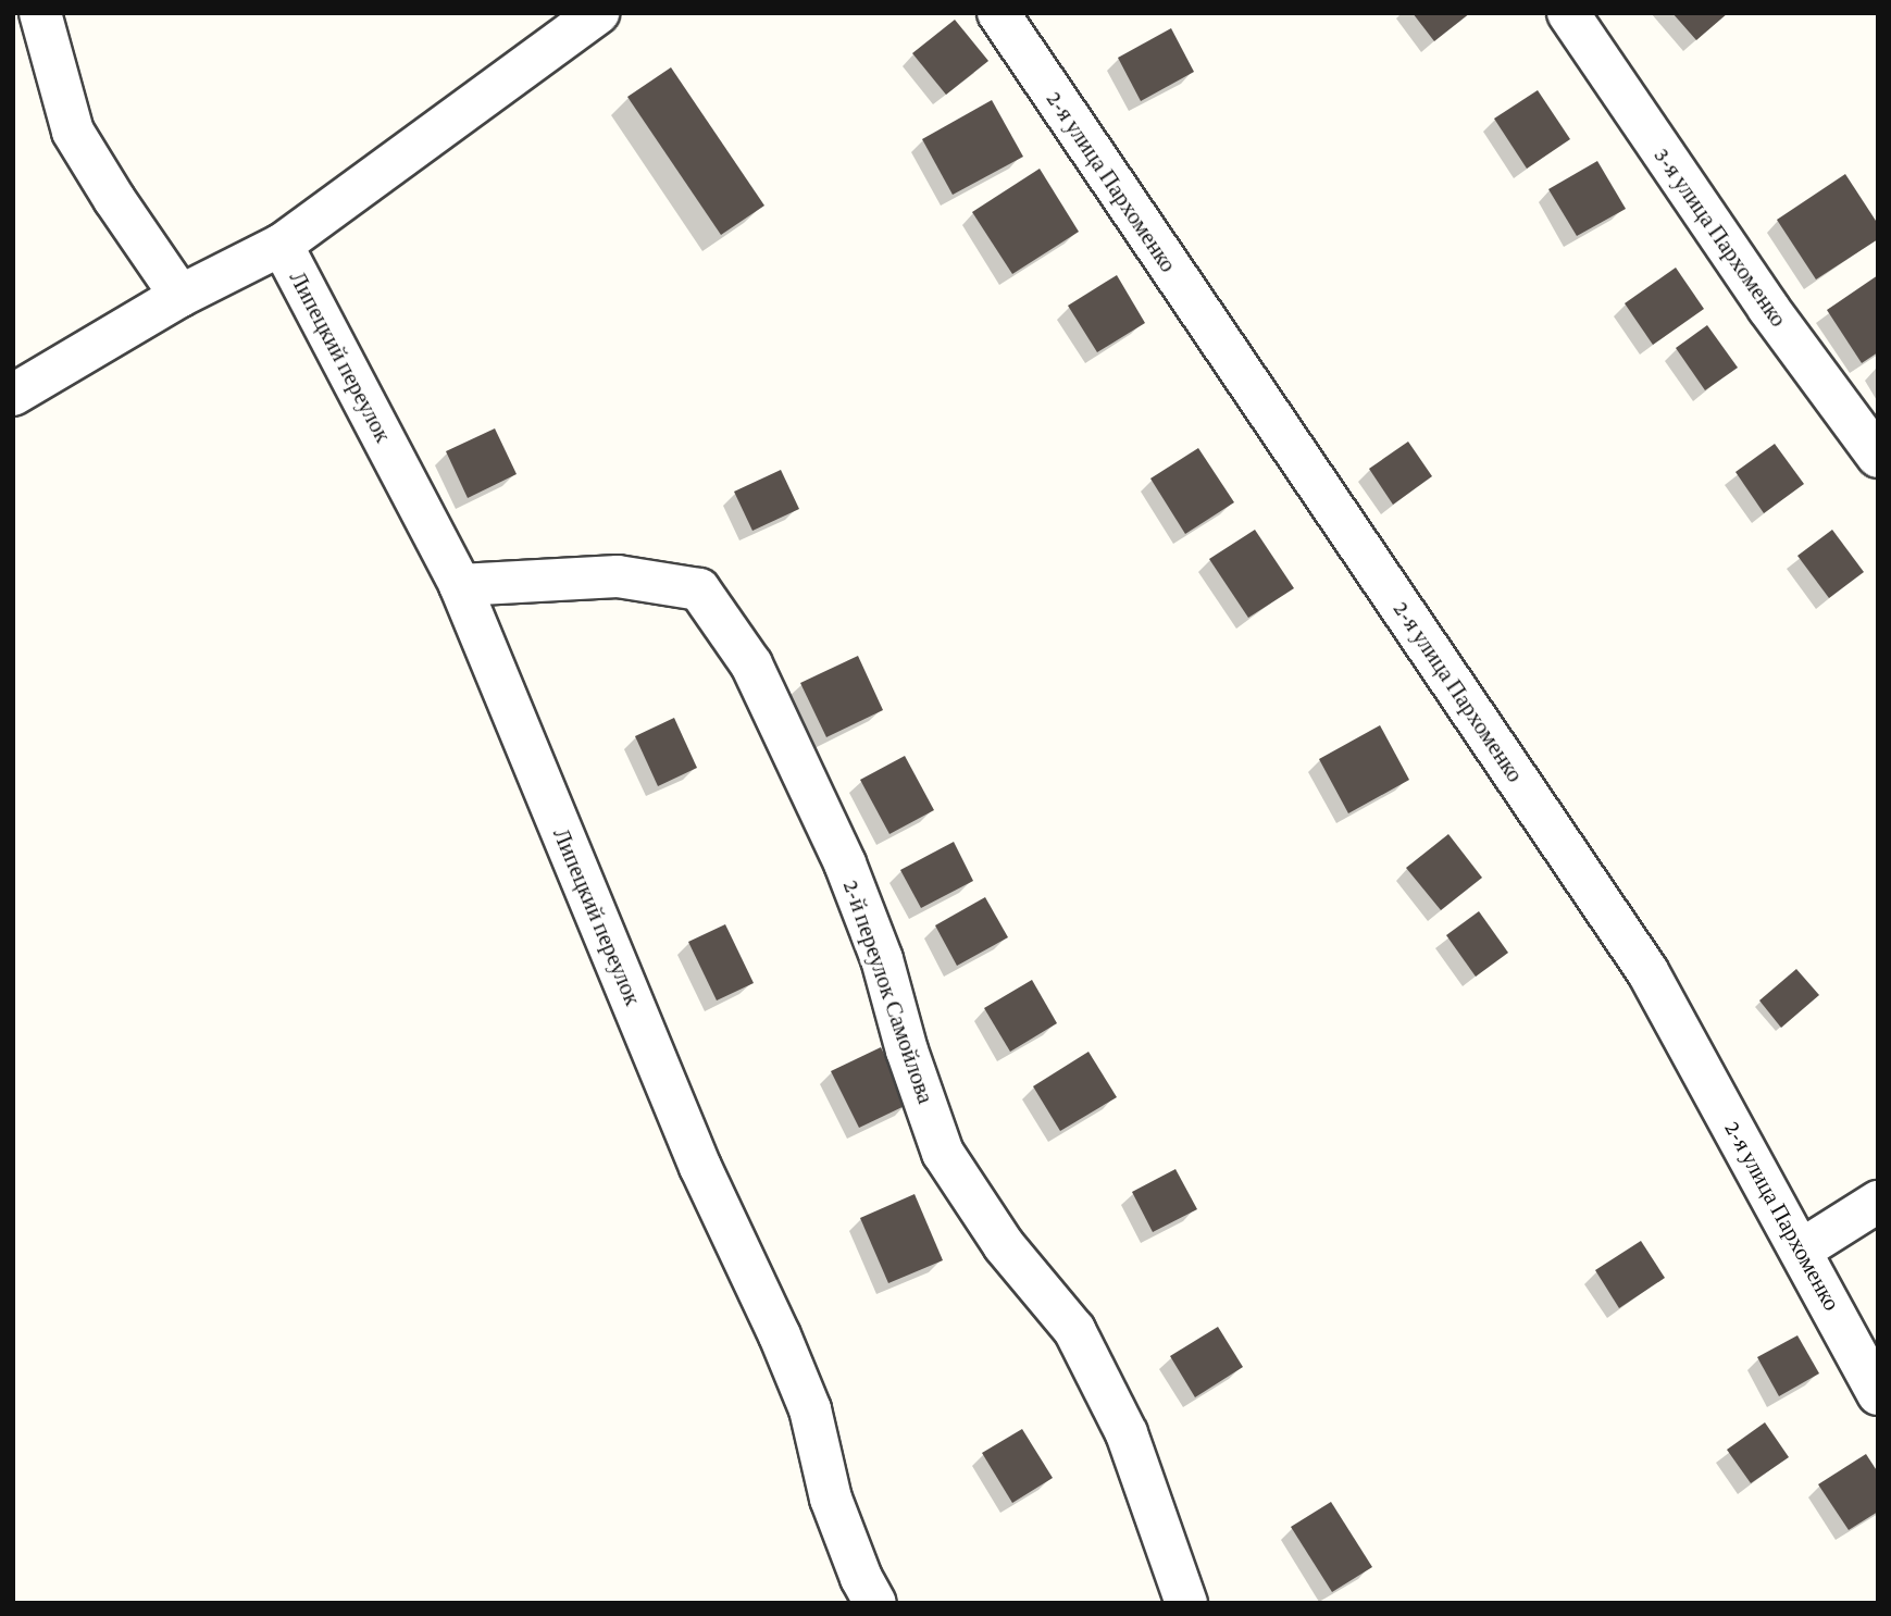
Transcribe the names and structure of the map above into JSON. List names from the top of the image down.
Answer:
{
  "streets": {
    "street": [
      "2-я улица Пархоменко",
      "3-я улица Пархоменко",
      "Липецкий переулок",
      "2-й переулок Самойлова"
    ]
  },
  "crossings": [
    ["Липецкий переулок", "2-й переулок Самойлова"]
  ]
}
